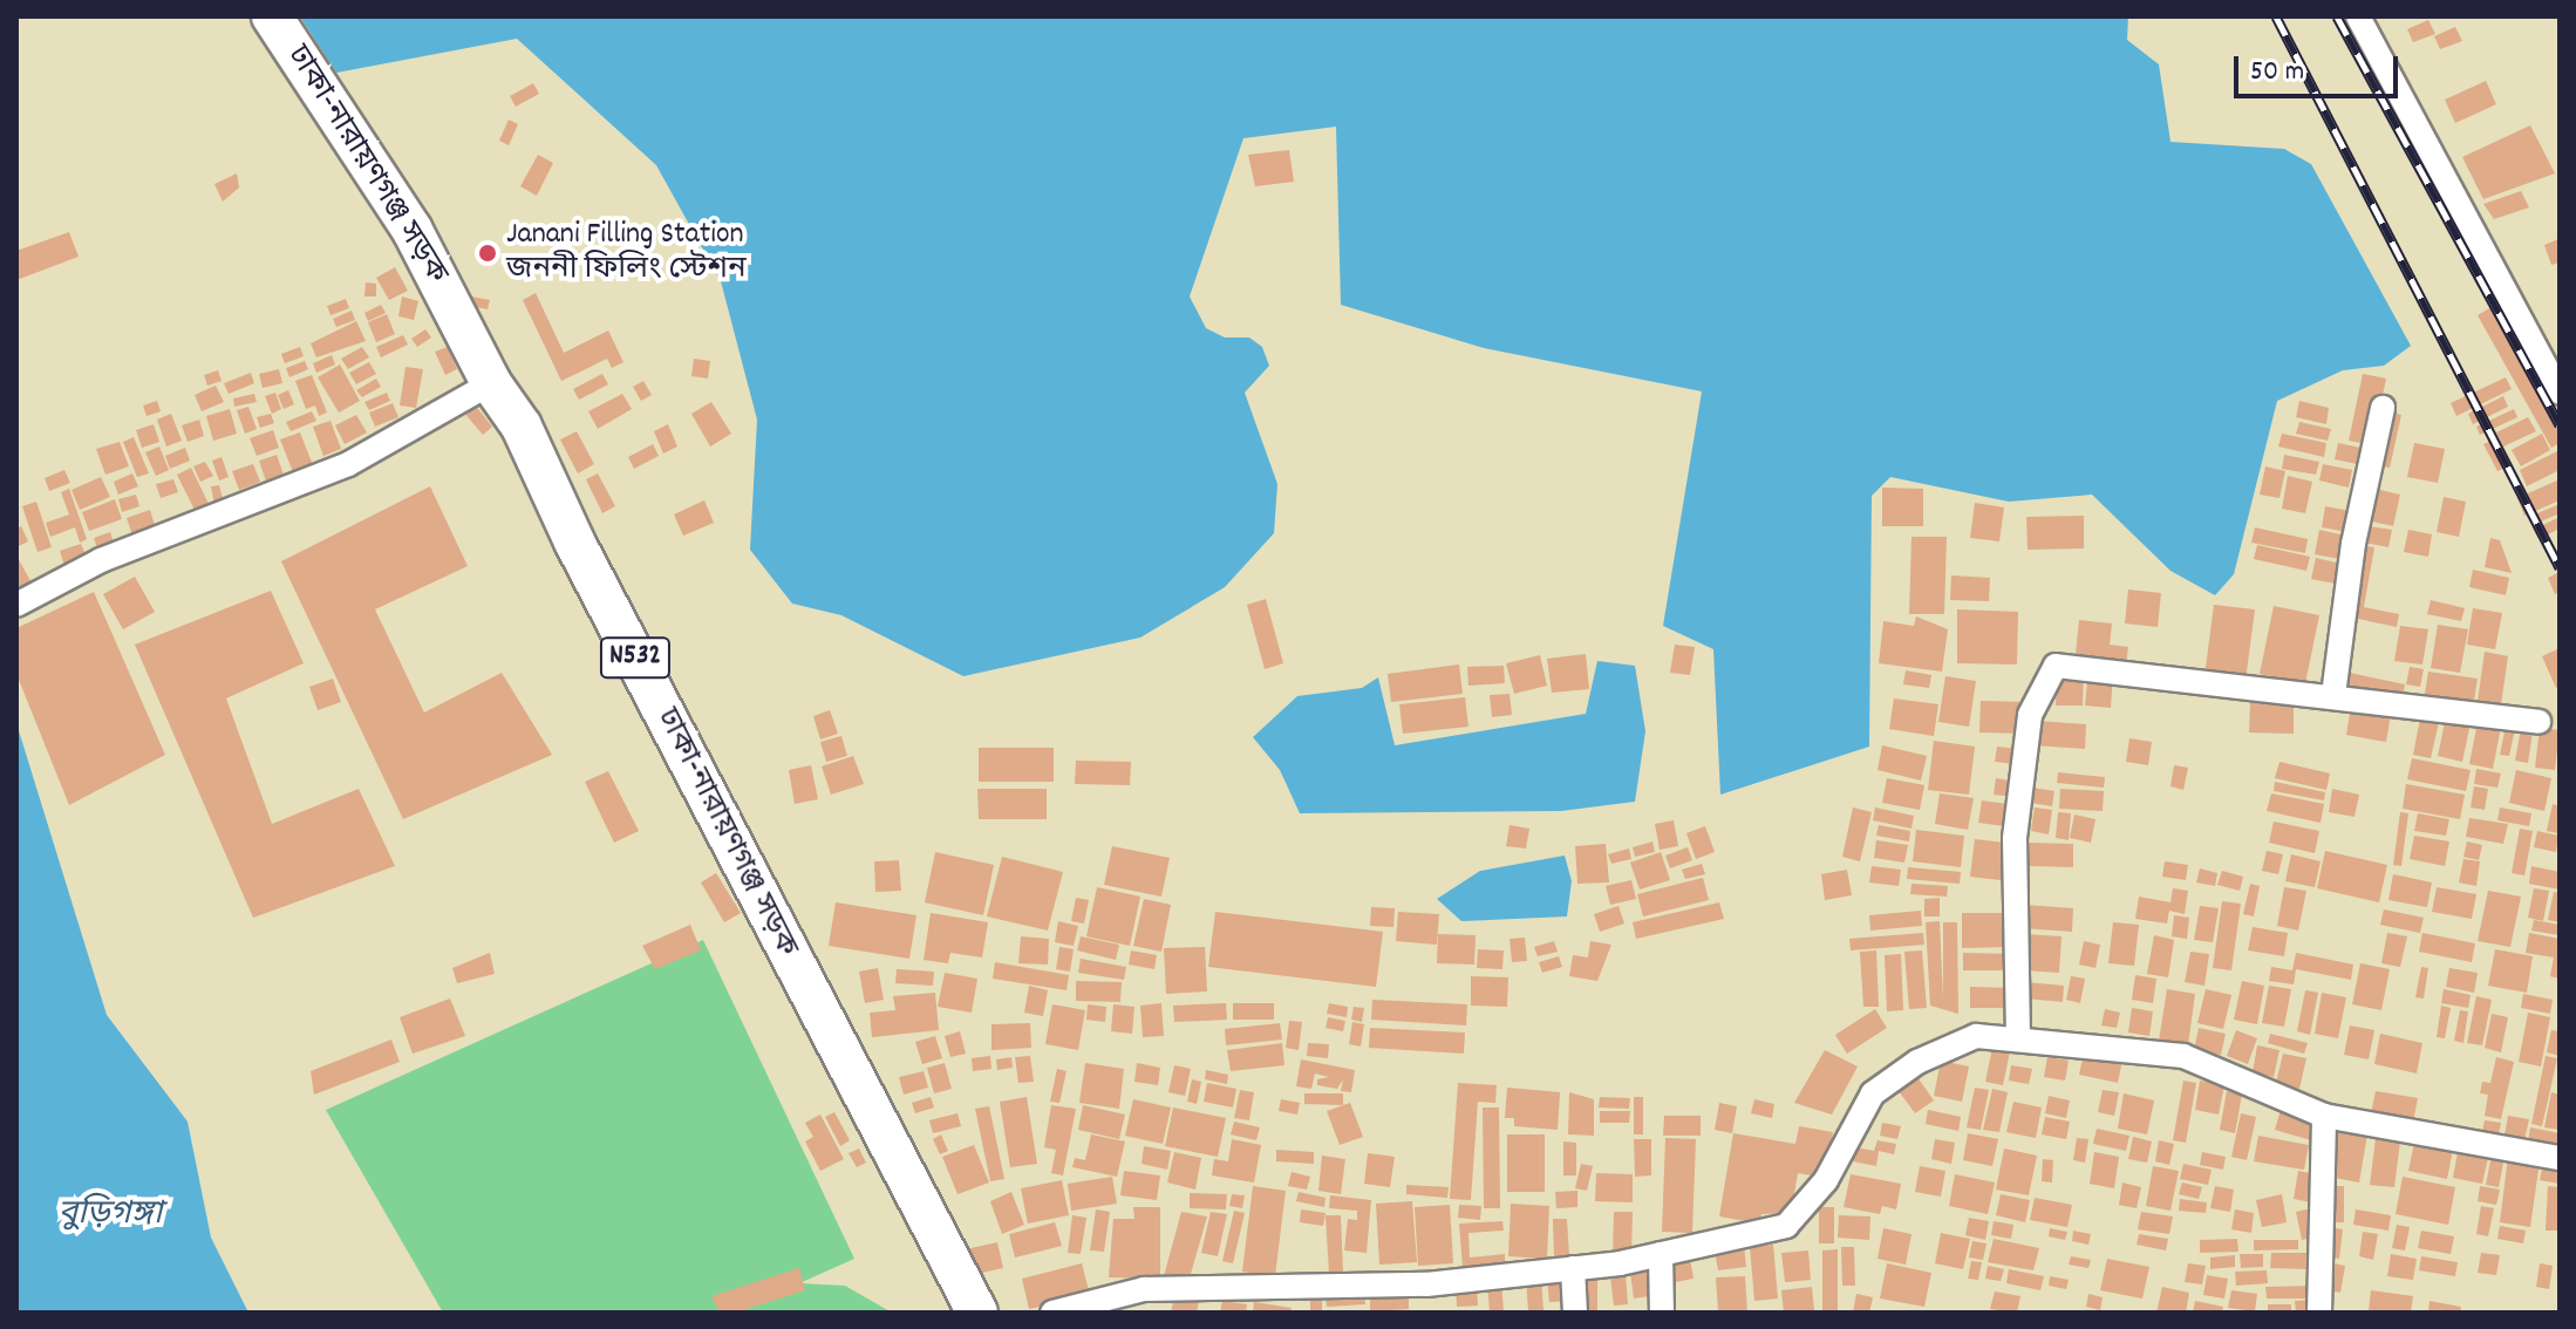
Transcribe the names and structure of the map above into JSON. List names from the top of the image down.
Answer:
{
  "streets": {
    "highway": ["ঢাকা-নারায়ণগঞ্জ সড়ক", "N532"]
  },
  "water": ["বুড়িগঙ্গা"],
  "places": ["Janani Filling Station জননী ফিলিং স্টেশন"],
  "scale_bar": "50 m"
}
